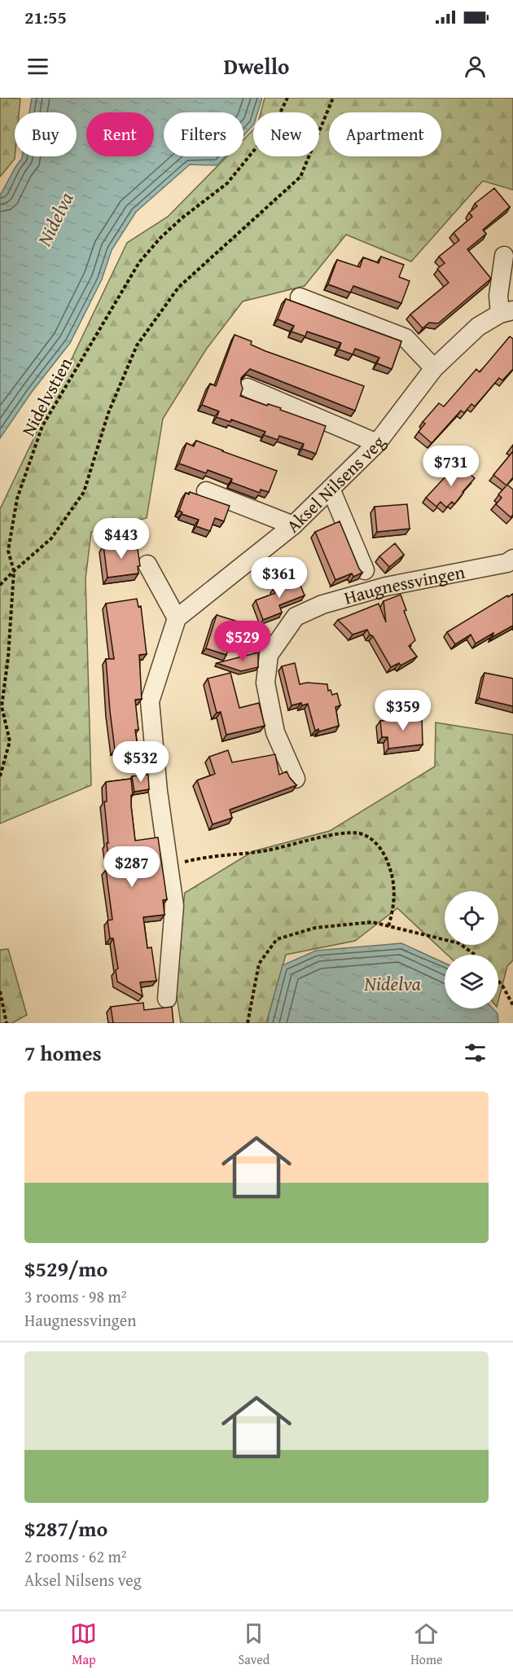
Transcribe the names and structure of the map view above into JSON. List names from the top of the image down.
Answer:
{
  "streets": {
    "street": ["Aksel Nilsens veg", "Haugnessvingen"],
    "path": ["Nidelvstien"]
  },
  "water": ["Nidelva"],
  "page": {
    "status": "21:55",
    "header": "Dwello",
    "chip": [
      "Buy",
      "Rent",
      "Filters",
      "New",
      "Apartment"
    ],
    "price": [
      "$731",
      "$443",
      "$361",
      "$529",
      "$359",
      "$532",
      "$287"
    ],
    "heading": "7 homes",
    "list": [
      {
        "name": "$529/mo",
        "note": "3 rooms · 98 m² · Haugnessvingen"
      },
      {
        "name": "$287/mo",
        "note": "2 rooms · 62 m² · Aksel Nilsens veg"
      }
    ],
    "tabs": ["Map", "Saved", "Home"]
  }
}
